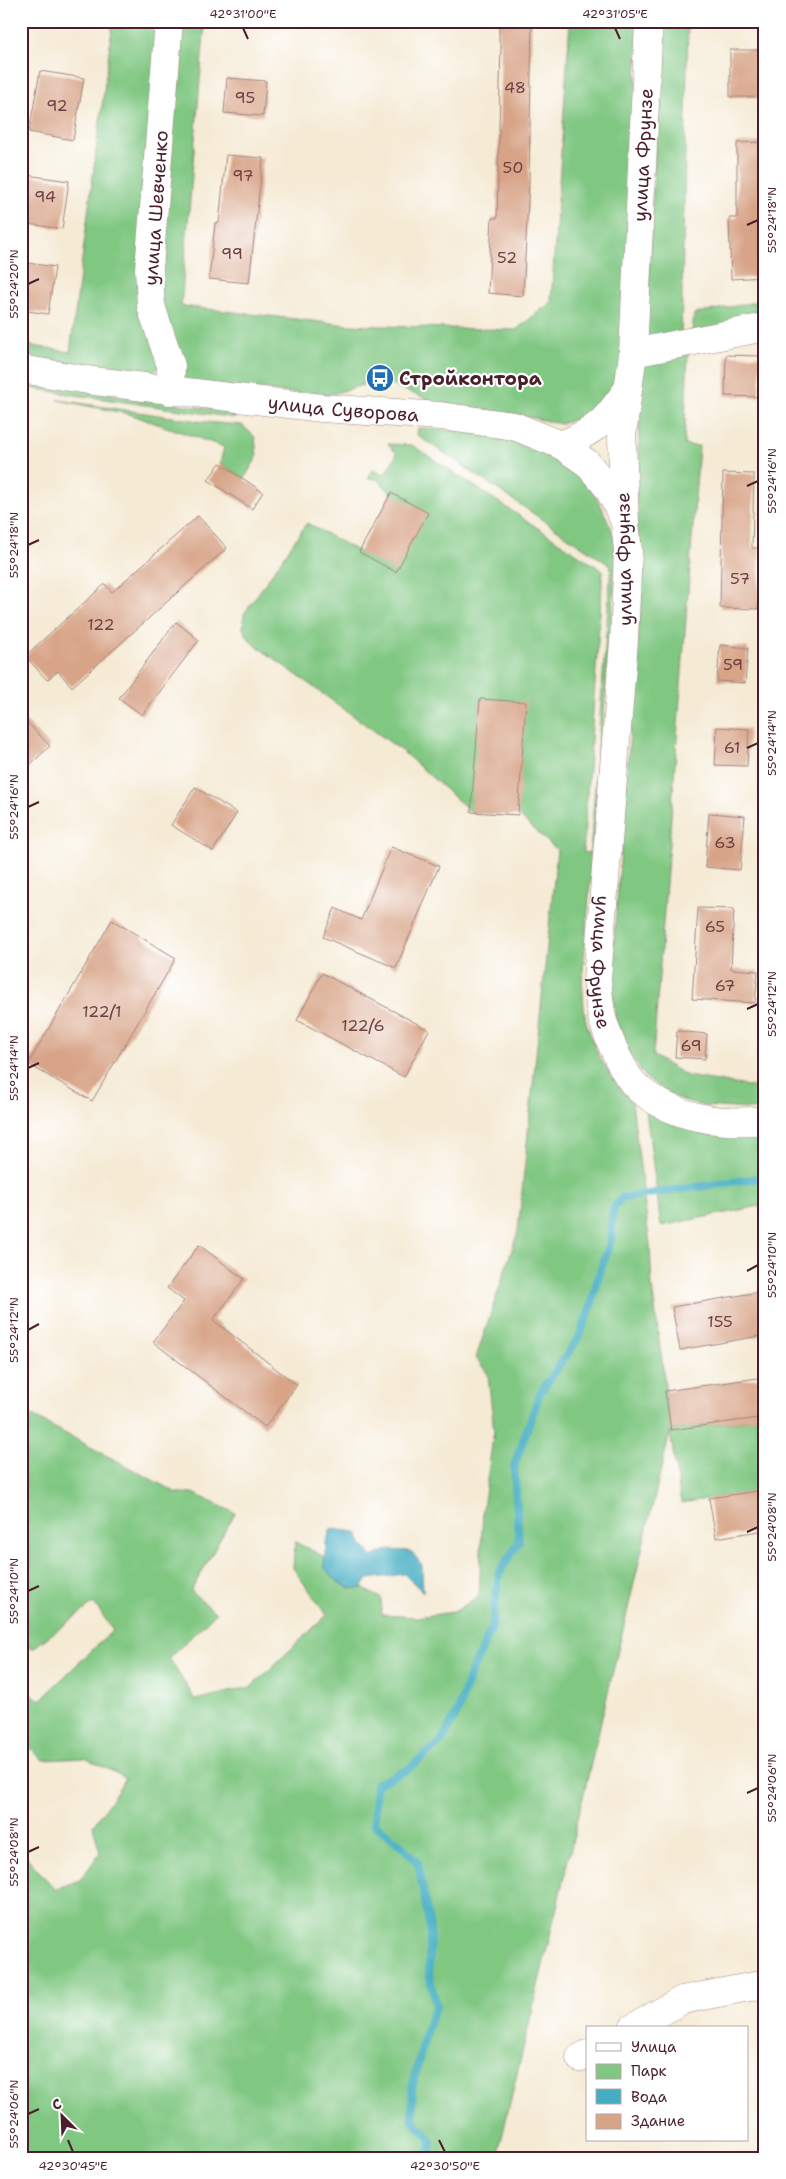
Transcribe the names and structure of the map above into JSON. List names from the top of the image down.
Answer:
{
  "streets": {
    "main road": ["улица Фрунзе", "улица Шевченко", "улица Суворова"]
  },
  "crossings": [
    ["улица Фрунзе", "улица Суворова"],
    ["улица Шевченко", "улица Суворова"]
  ],
  "places": {
    "bus stop": ["Стройконтора"]
  },
  "house_numbers": [
    "48",
    "95",
    "92",
    "50",
    "97",
    "94",
    "99",
    "52",
    "57",
    "122",
    "59",
    "61",
    "63",
    "65",
    "67",
    "122/1",
    "122/6",
    "69",
    "155"
  ],
  "legend": [
    "Улица",
    "Парк",
    "Вода",
    "Здание"
  ],
  "north": "top left",
  "coordinates": [
    "42°31'00\"E",
    "42°31'05\"E",
    "55°24'18\"N",
    "55°24'20\"N",
    "55°24'16\"N",
    "55°24'14\"N",
    "55°24'12\"N",
    "55°24'10\"N",
    "55°24'08\"N",
    "55°24'06\"N",
    "42°30'45\"E",
    "42°30'50\"E"
  ]
}
